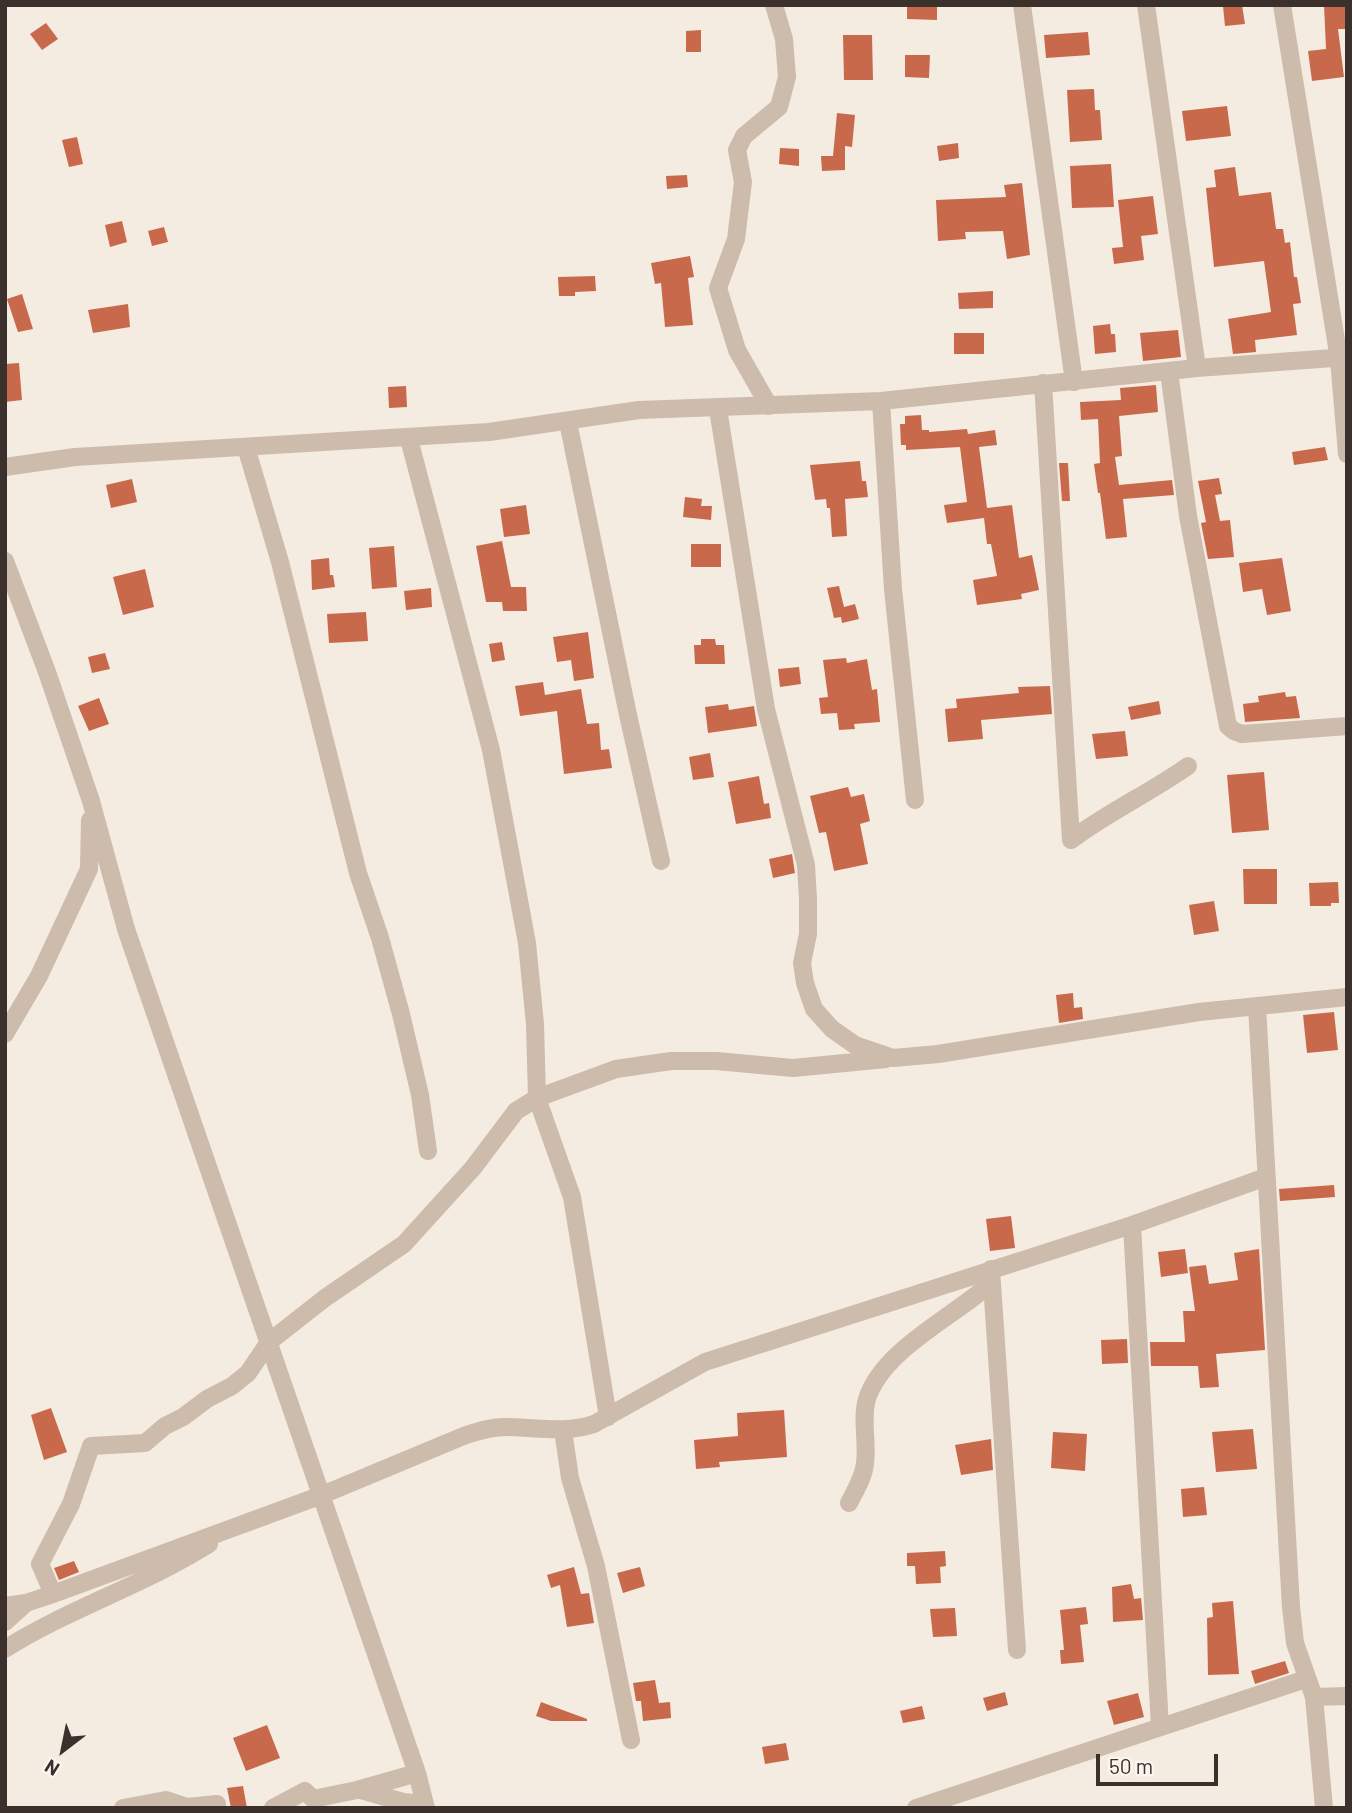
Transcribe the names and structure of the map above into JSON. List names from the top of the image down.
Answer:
{
  "scale_bar": "50 m",
  "north": "bottom left"
}
